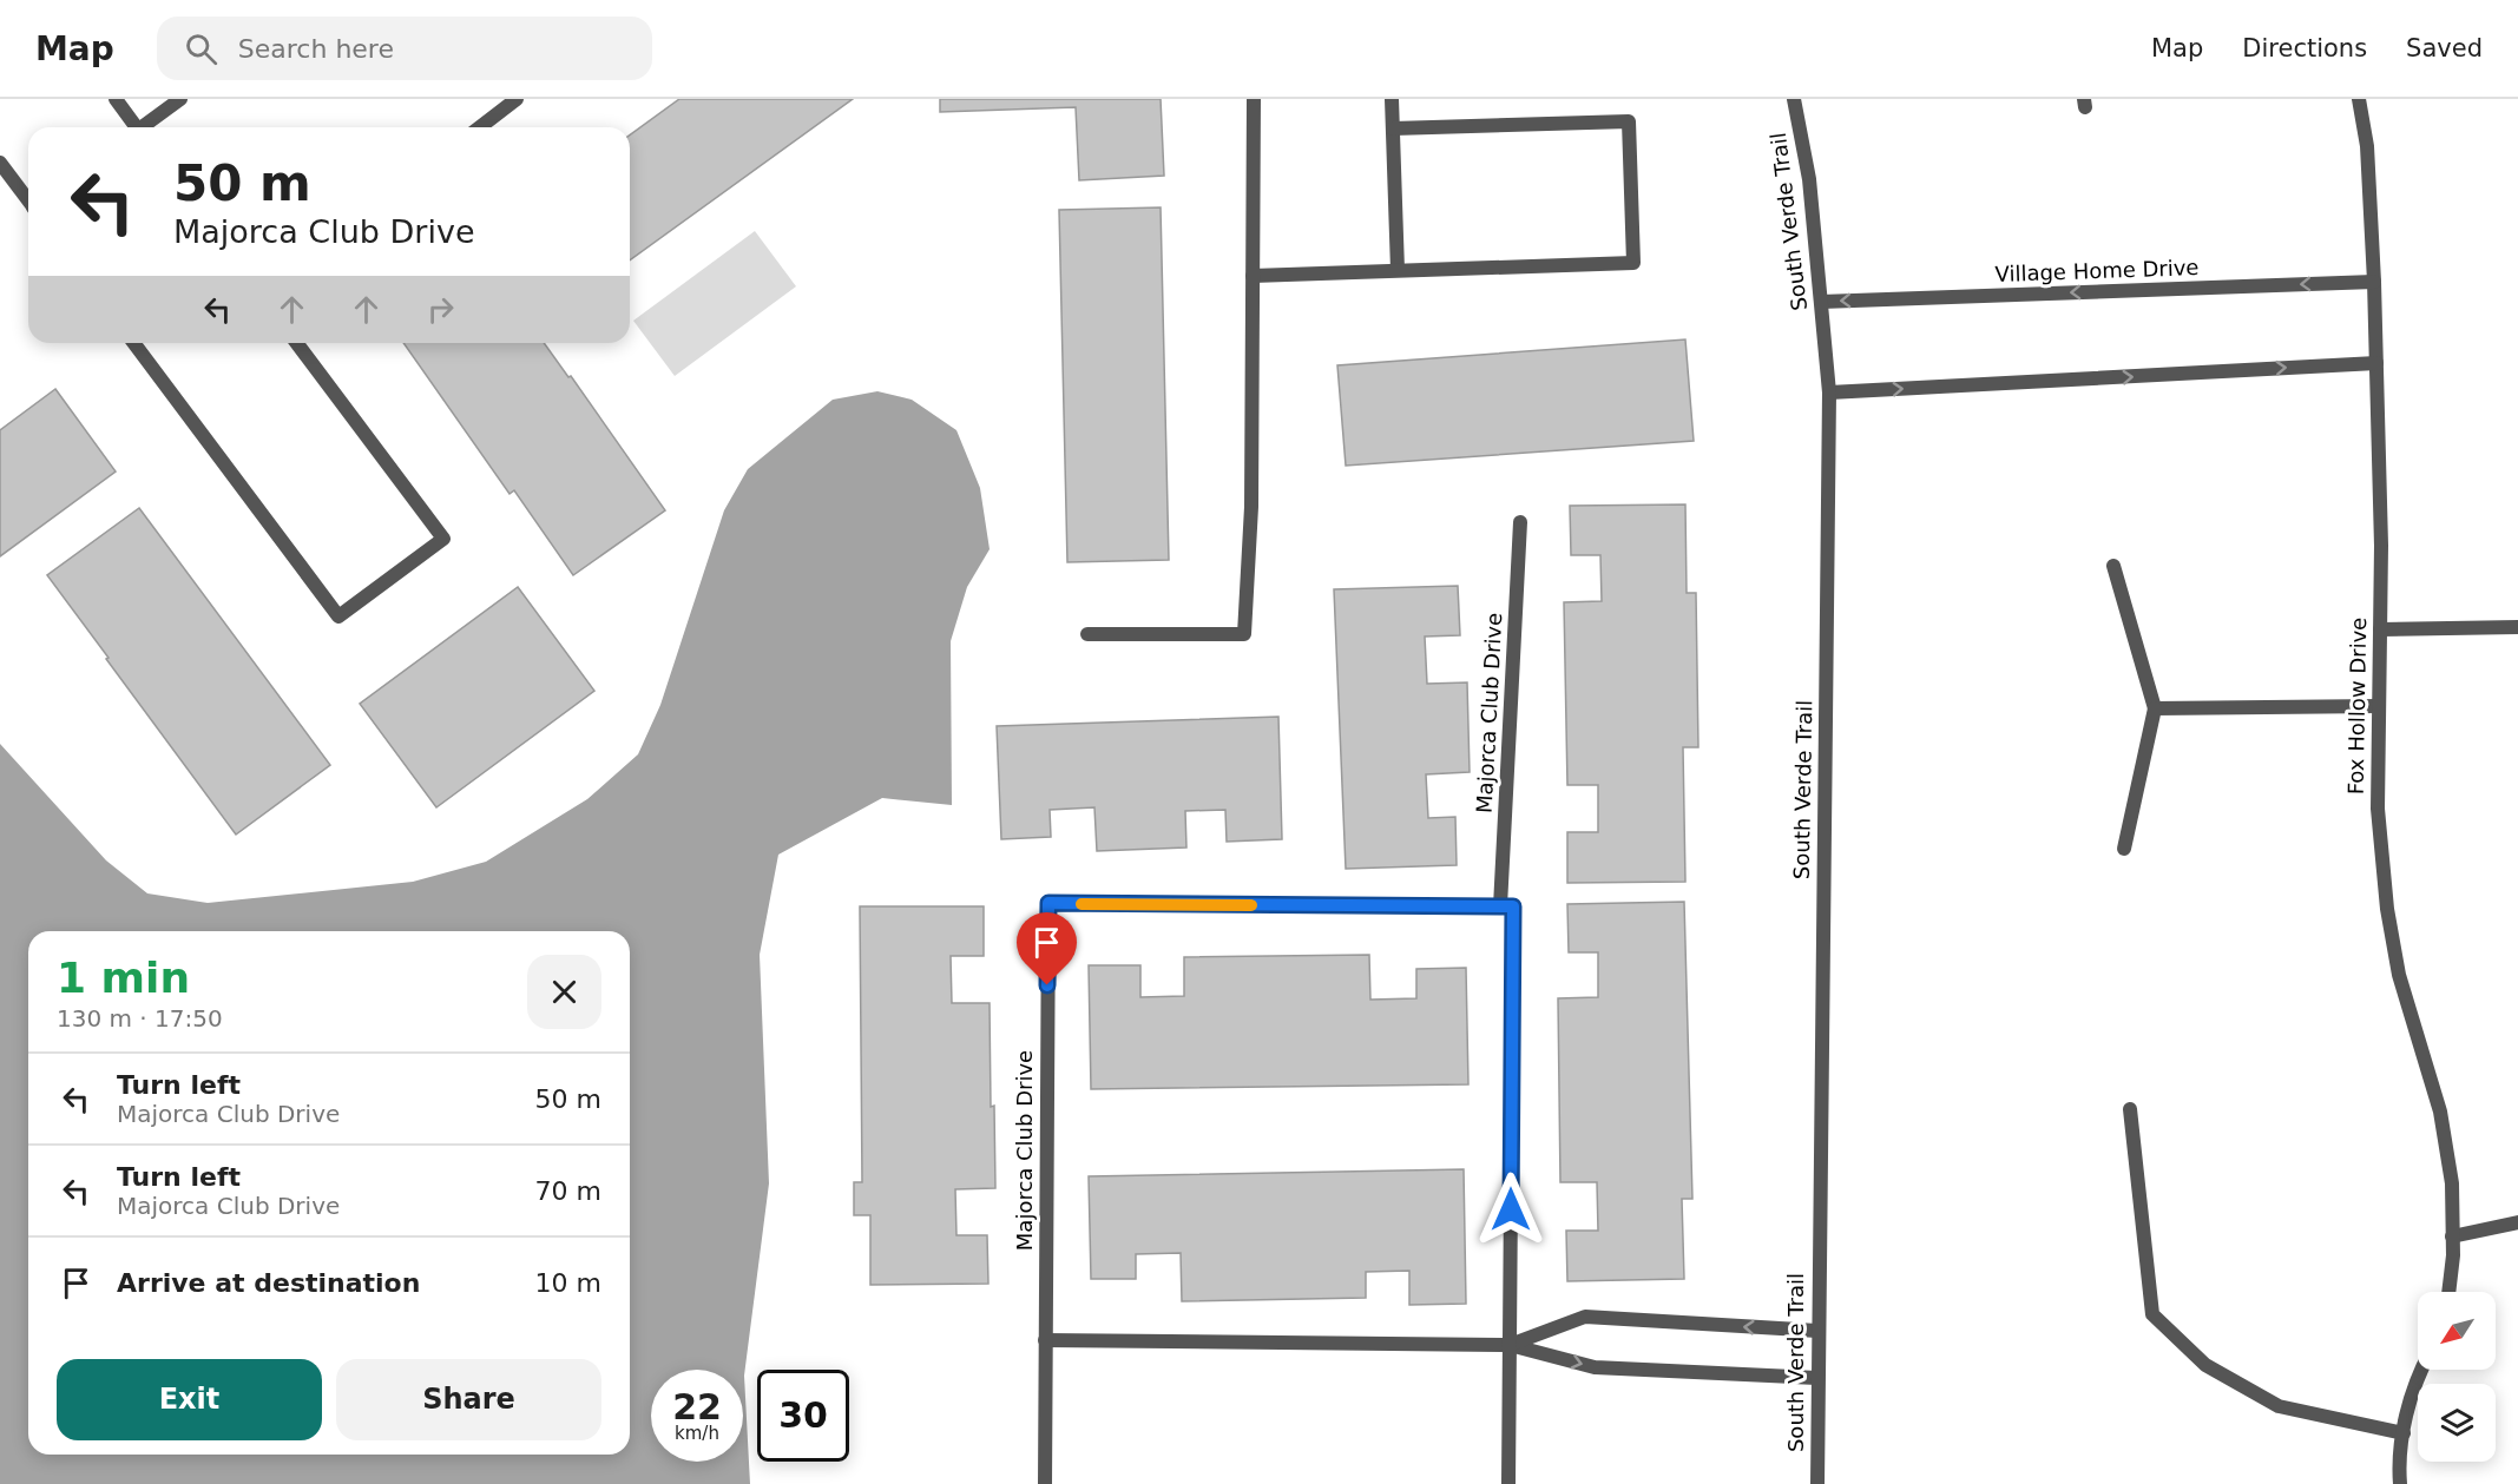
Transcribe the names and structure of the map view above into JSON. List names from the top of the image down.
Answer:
{
  "streets": {
    "street": [
      "South Verde Trail",
      "Village Home Drive",
      "Fox Hollow Drive",
      "Majorca Club Drive"
    ]
  },
  "crossings": [
    ["South Verde Trail", "Village Home Drive"],
    ["Village Home Drive", "Fox Hollow Drive"]
  ],
  "north": "bottom left",
  "page": {
    "header": "Map",
    "search": "Search here",
    "nav": ["Map", "Directions", "Saved"],
    "turn": ["50 m", "Majorca Club Drive"],
    "heading": ["1 min", "130 m · 17:50"],
    "list": [
      {
        "name": "Turn left",
        "note": "Majorca Club Drive",
        "value": "50 m"
      },
      {
        "name": "Turn left",
        "note": "Majorca Club Drive",
        "value": "70 m"
      },
      {
        "name": "Arrive at destination",
        "value": "10 m"
      }
    ],
    "buttons": ["Exit", "Share"],
    "speed": "22 km/h",
    "limit": "30"
  }
}
